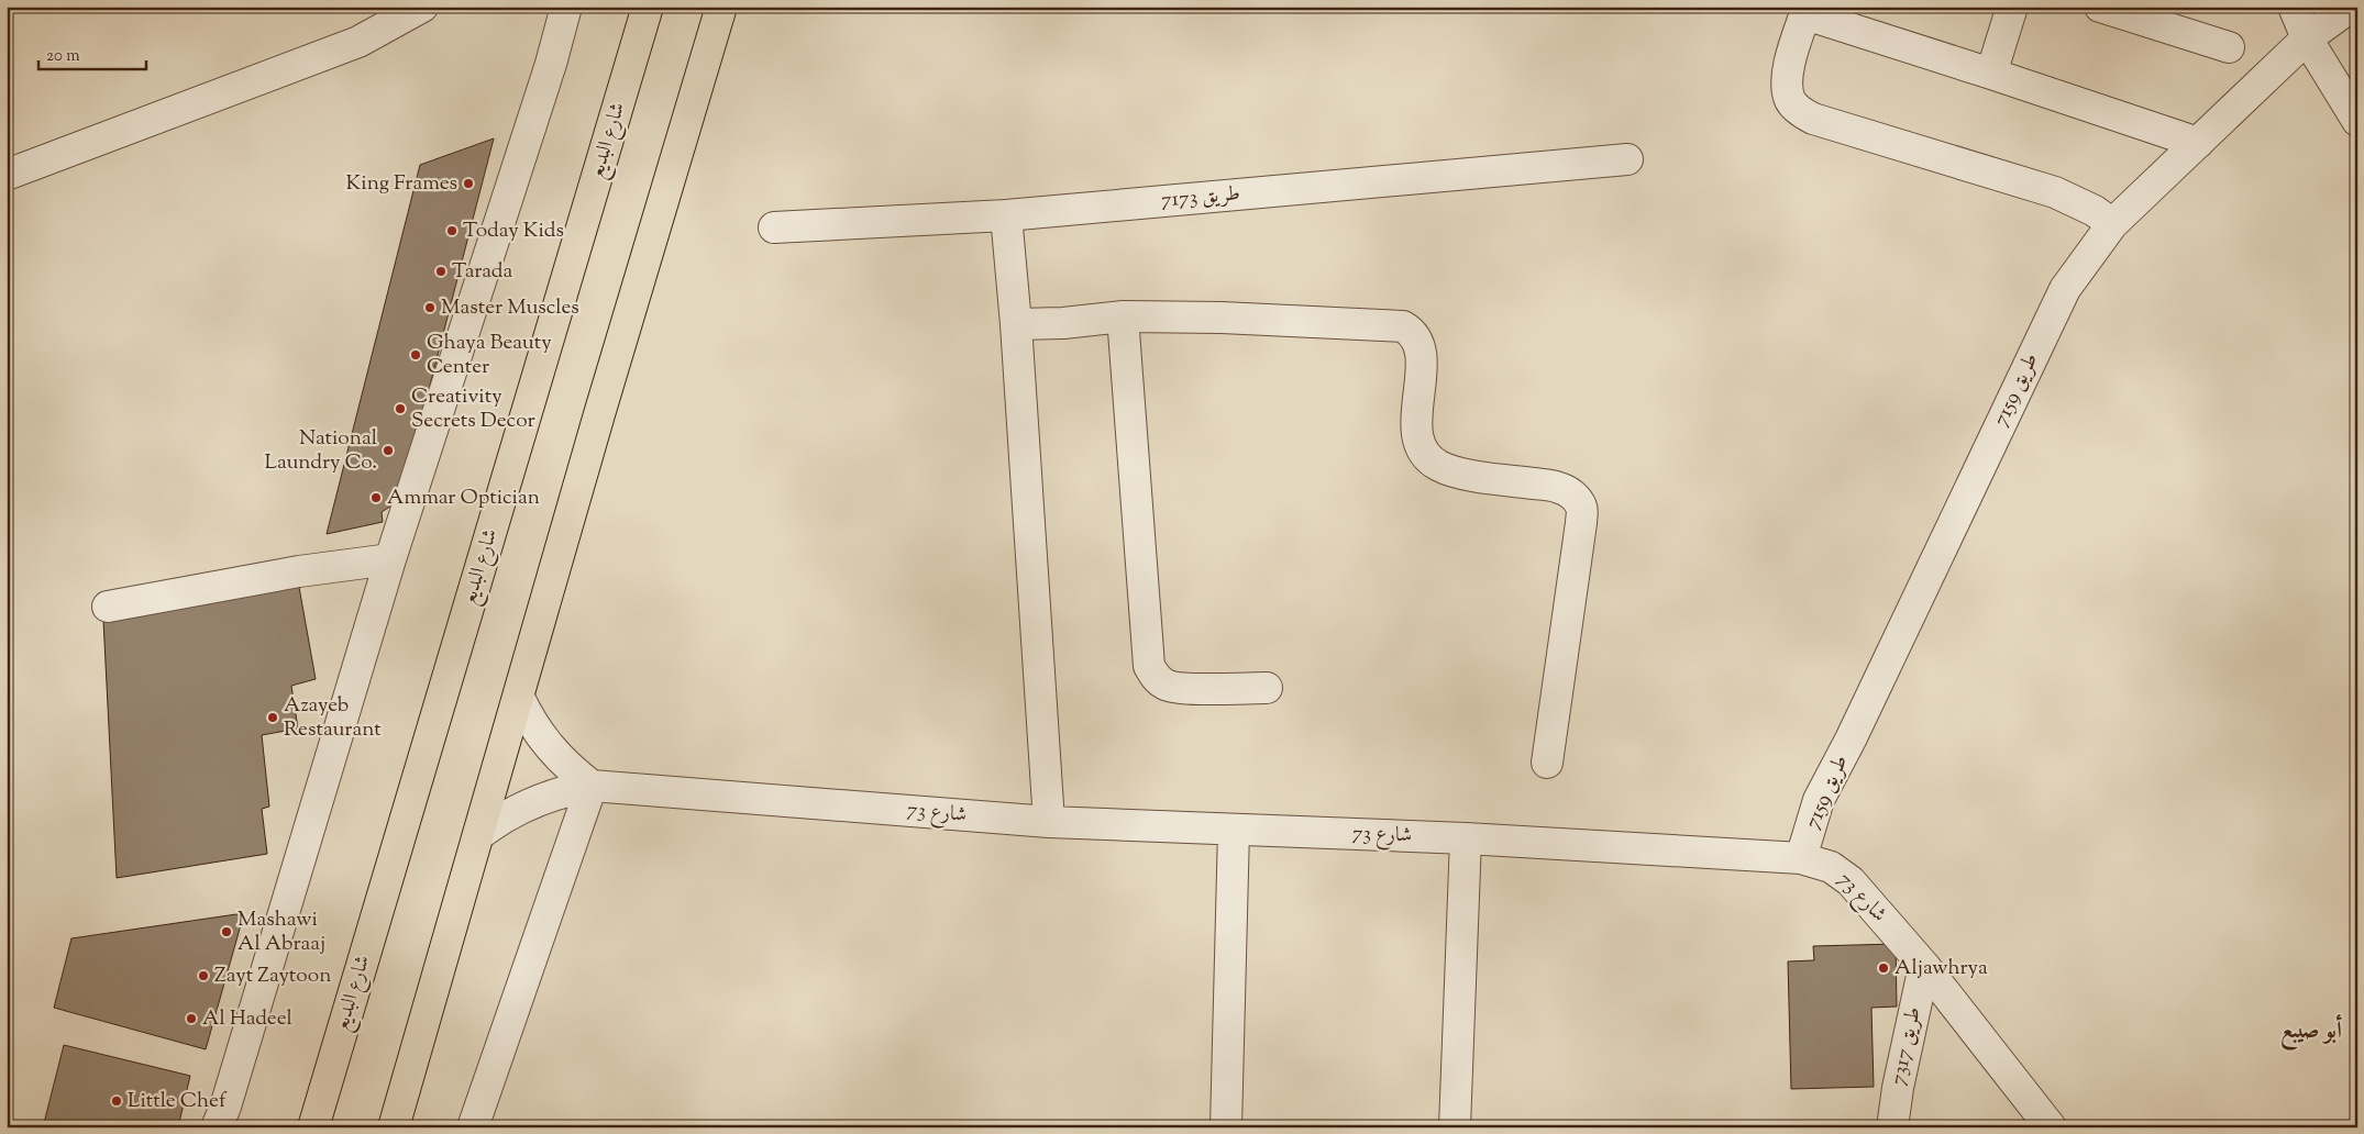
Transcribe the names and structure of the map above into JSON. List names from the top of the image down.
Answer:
{
  "streets": {
    "main road": ["شارع البديع"],
    "street": [
      "طريق 7173",
      "طريق 7159",
      "شارع 73",
      "طريق 7317"
    ]
  },
  "crossings": [
    ["طريق 7159", "شارع 73"],
    ["شارع 73", "طريق 7317"]
  ],
  "districts": ["أبو صيبع"],
  "places": [
    "King Frames",
    "Today Kids",
    "Tarada",
    "Master Muscles",
    "Ghaya Beauty Center",
    "Creativity Secrets Decor",
    "National Laundry Co.",
    "Ammar Optician",
    "Azayeb Restaurant",
    "Mashawi Al Abraaj",
    "Aljawhrya",
    "Zayt Zaytoon",
    "Al Hadeel",
    "Little Chef"
  ],
  "scale_bar": "20 m"
}
